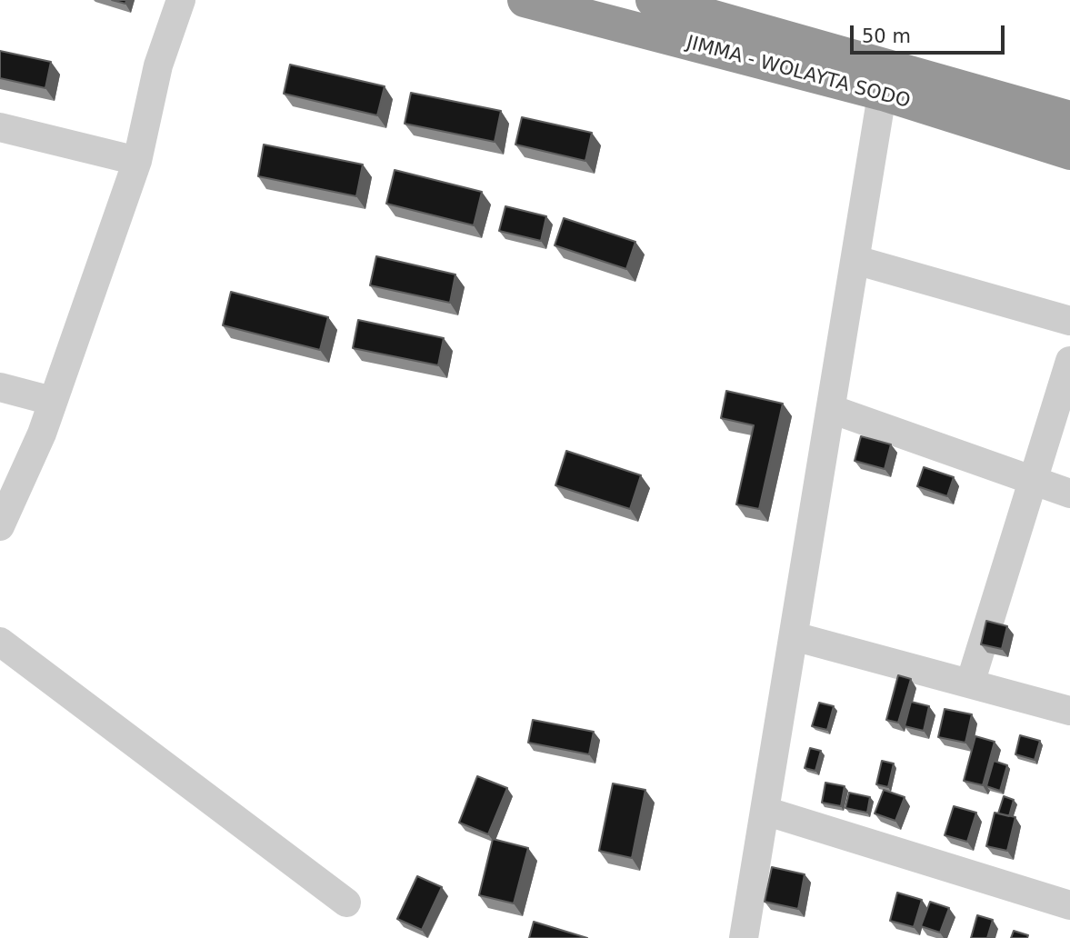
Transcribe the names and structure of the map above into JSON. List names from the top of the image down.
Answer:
{
  "streets": {
    "highway": ["JIMMA - WOLAYTA SODO"]
  },
  "scale_bar": "50 m"
}
